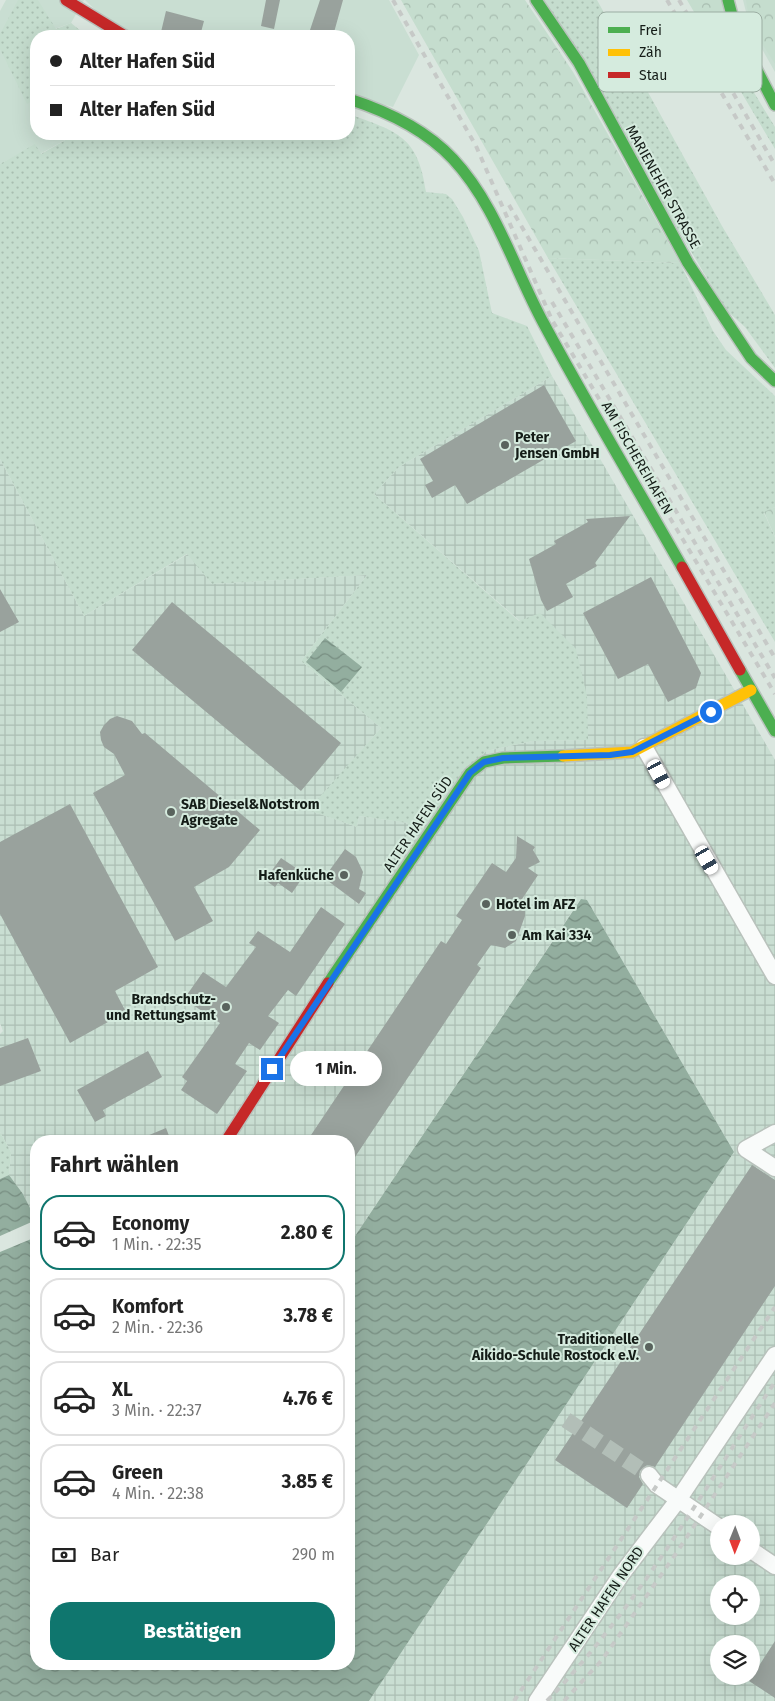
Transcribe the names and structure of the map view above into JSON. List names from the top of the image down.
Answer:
{
  "streets": {
    "street": [
      "MARIENEHER STRASSE",
      "AM FISCHEREIHAFEN",
      "ALTER HAFEN SÜD",
      "ALTER HAFEN NORD"
    ]
  },
  "crossings": [
    ["AM FISCHEREIHAFEN", "ALTER HAFEN SÜD"]
  ],
  "places": [
    "Peter Jensen GmbH",
    "SAB Diesel&Notstrom Agregate",
    "Hafenküche",
    "Hotel im AFZ",
    "Am Kai 334",
    "Brandschutz- und Rettungsamt",
    "Traditionelle Aikido-Schule Rostock e.V."
  ],
  "legend": ["Frei", "Zäh", "Stau"],
  "north": "bottom",
  "page": {
    "banner": ["Alter Hafen Süd", "Alter Hafen Süd"],
    "bubble": "1 Min.",
    "heading": "Fahrt wählen",
    "list": [
      {
        "name": "Economy",
        "note": "1 Min. · 22:35",
        "value": "2.80 €"
      },
      {
        "name": "Komfort",
        "note": "2 Min. · 22:36",
        "value": "3.78 €"
      },
      {
        "name": "XL",
        "note": "3 Min. · 22:37",
        "value": "4.76 €"
      },
      {
        "name": "Green",
        "note": "4 Min. · 22:38",
        "value": "3.85 €"
      }
    ],
    "pay": ["Bar", "290 m"],
    "buttons": "Bestätigen"
  }
}
